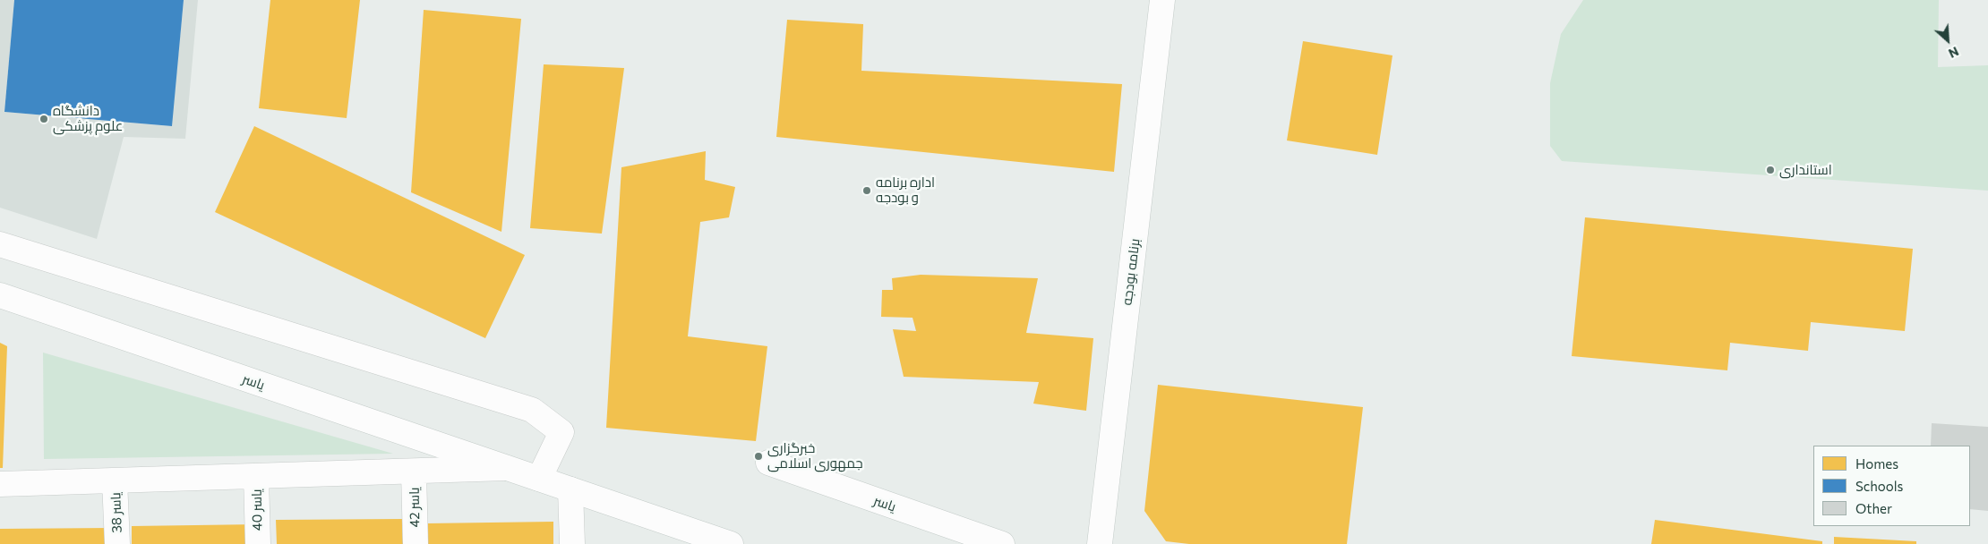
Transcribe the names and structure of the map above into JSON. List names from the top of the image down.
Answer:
{
  "streets": {
    "main road": [
      "برنامه بودجه",
      "یاسر",
      "یاسر 42",
      "یاسر 40",
      "یاسر 38"
    ]
  },
  "crossings": [
    ["یاسر", "یاسر 42"],
    ["یاسر", "یاسر 40"],
    ["یاسر", "یاسر 38"]
  ],
  "places": [
    "دانشگاه علوم پزشکی",
    "استانداری",
    "اداره برنامه و بودجه",
    "خبرگزاری جمهوری اسلامی"
  ],
  "legend": ["Homes", "Schools", "Other"],
  "north": "bottom right"
}
